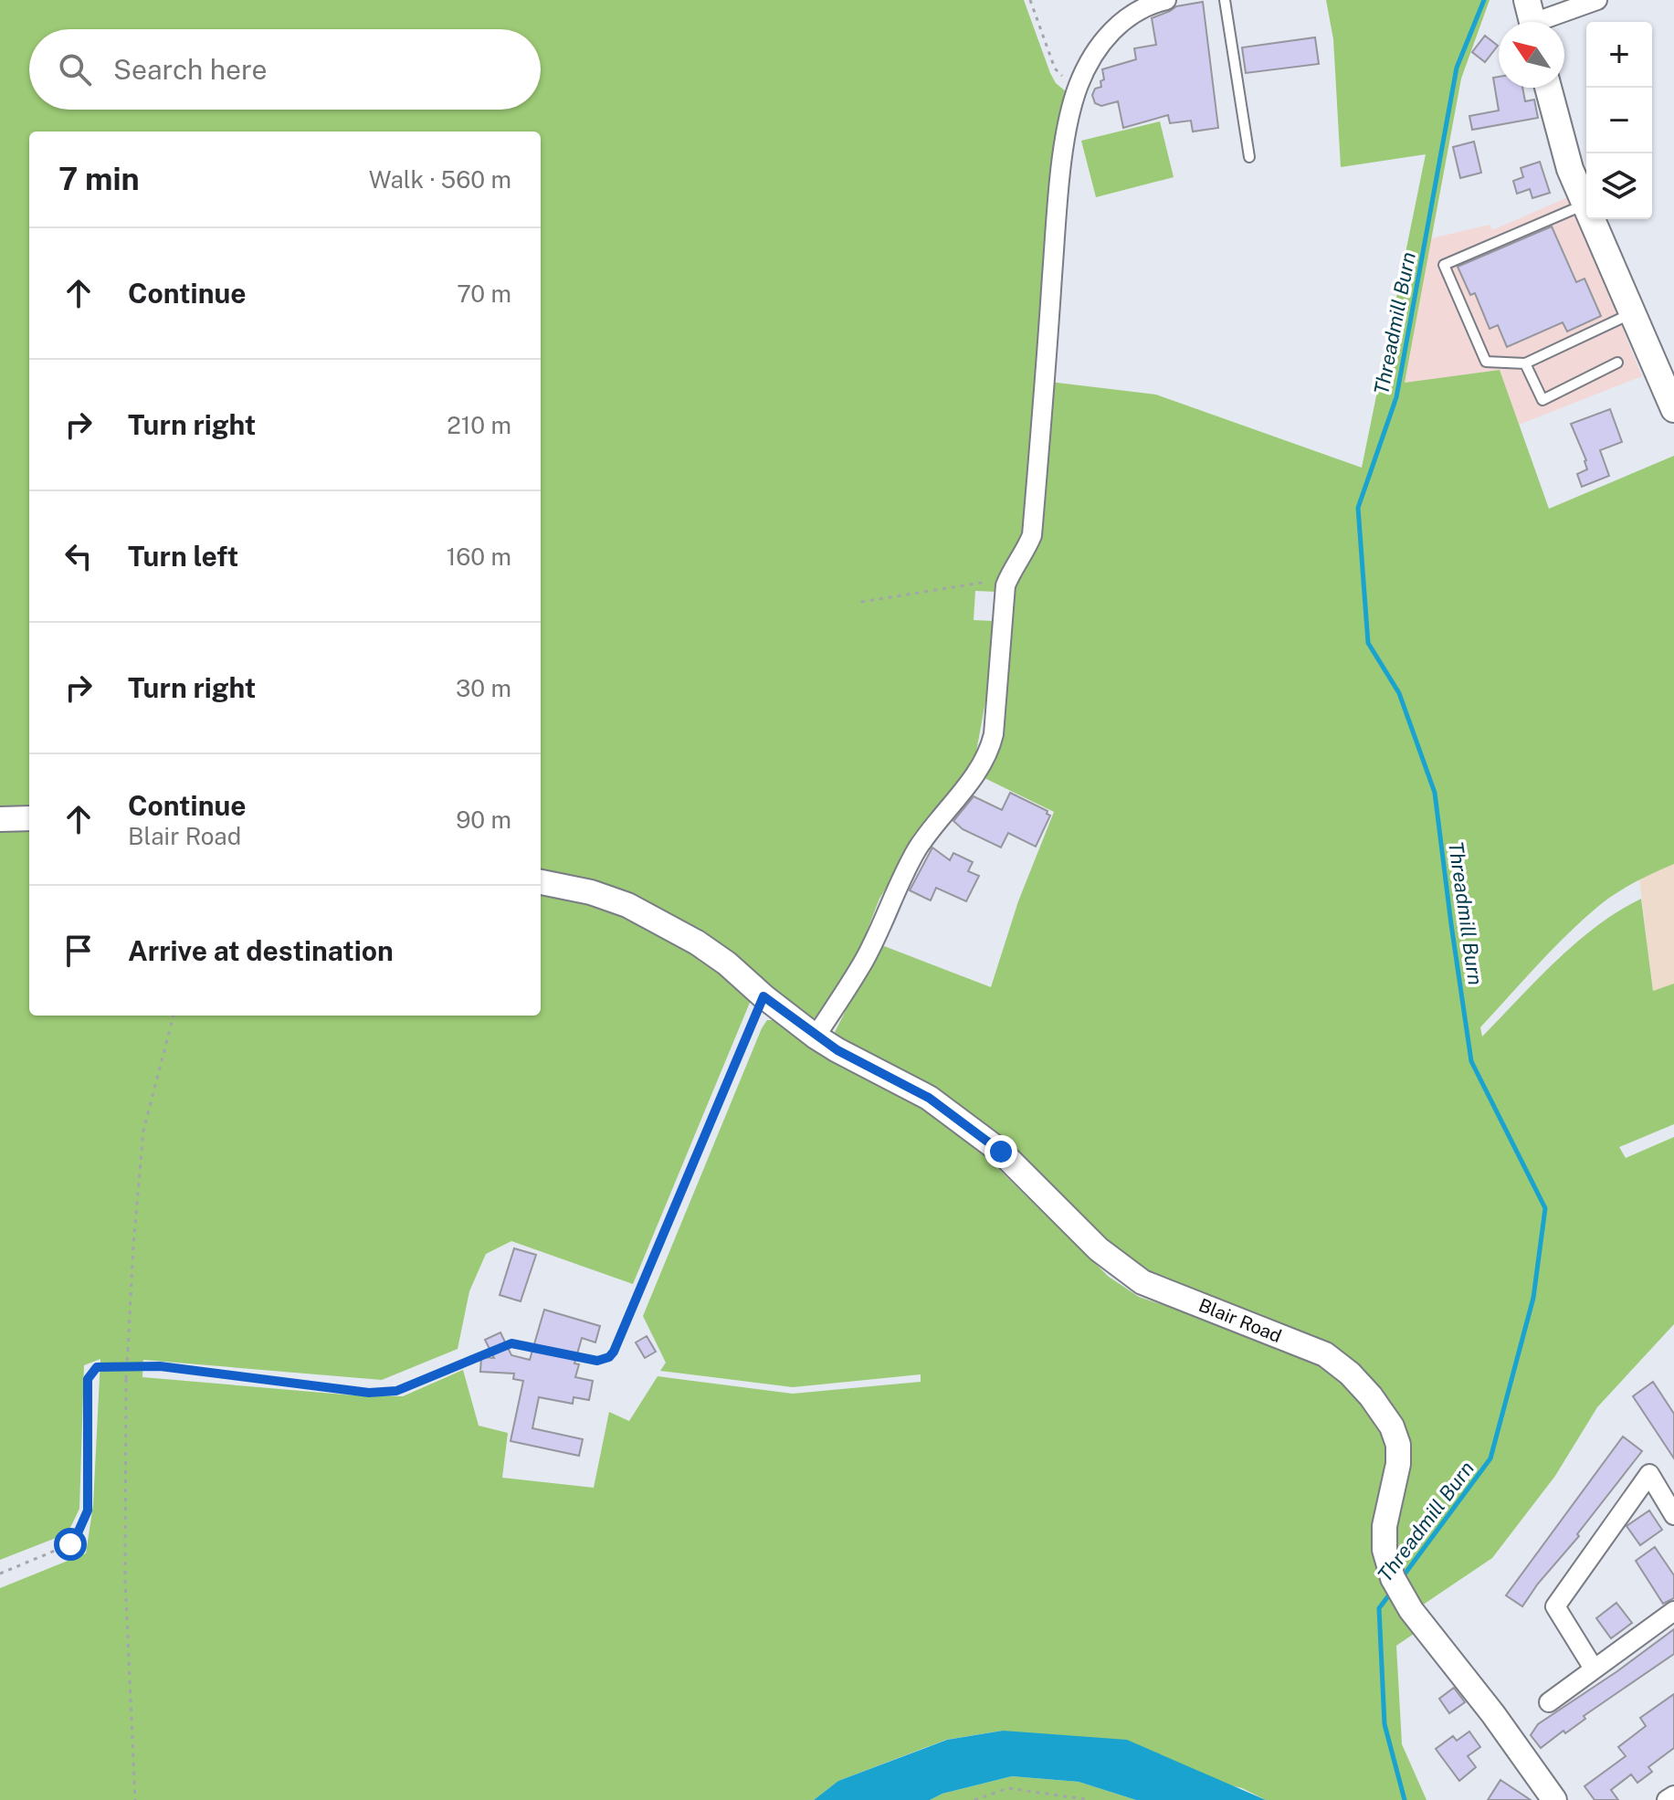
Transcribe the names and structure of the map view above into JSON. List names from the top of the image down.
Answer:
{
  "streets": {
    "street": ["Blair Road"]
  },
  "water": ["Threadmill Burn"],
  "north": "top left",
  "page": {
    "map_buttons": ["+", "−"],
    "search": "Search here",
    "heading": ["7 min", "Walk · 560 m"],
    "list": [
      ["Continue", "70 m"],
      ["Turn right", "210 m"],
      ["Turn left", "160 m"],
      ["Turn right", "30 m"],
      ["Continue", "Blair Road", "90 m"],
      "Arrive at destination"
    ]
  }
}
